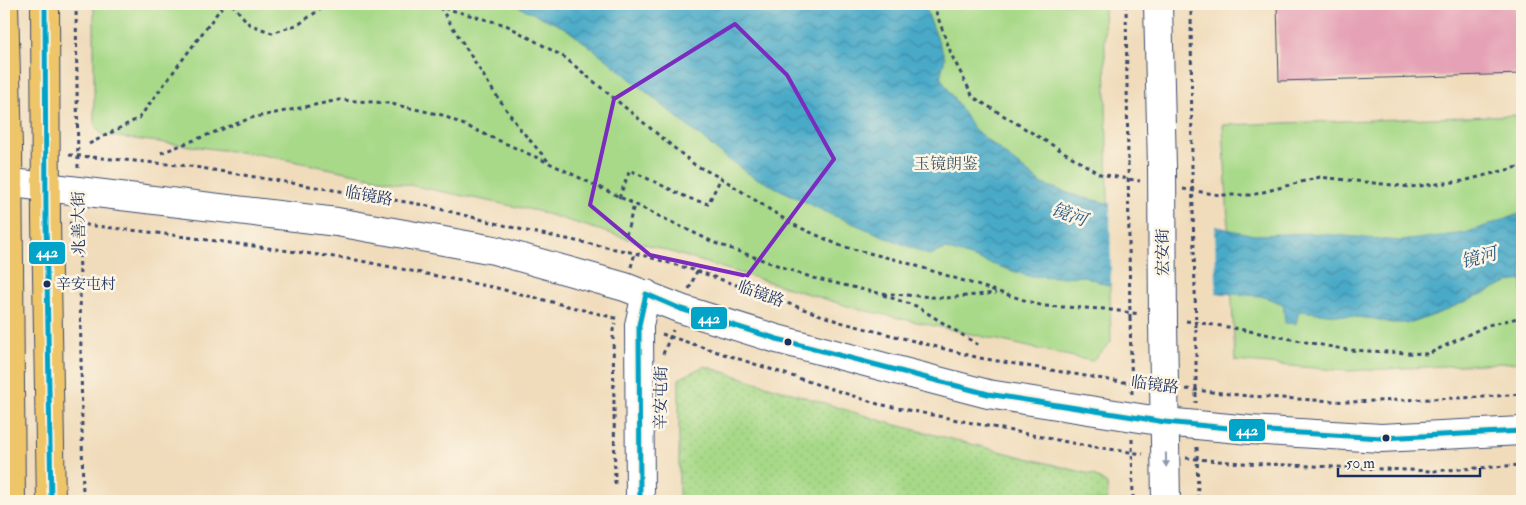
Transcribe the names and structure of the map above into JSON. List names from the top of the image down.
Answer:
{
  "streets": {
    "main road": ["兆善大街"],
    "street": ["临镜路", "宏安街", "辛安屯街"]
  },
  "crossings": [
    ["临镜路", "兆善大街"],
    ["临镜路", "宏安街"],
    ["临镜路", "辛安屯街"]
  ],
  "water": ["镜河"],
  "parks": ["玉镜朗鉴"],
  "places": ["辛安屯村"],
  "lines": ["transit line 442"],
  "scale_bar": "50 m"
}
